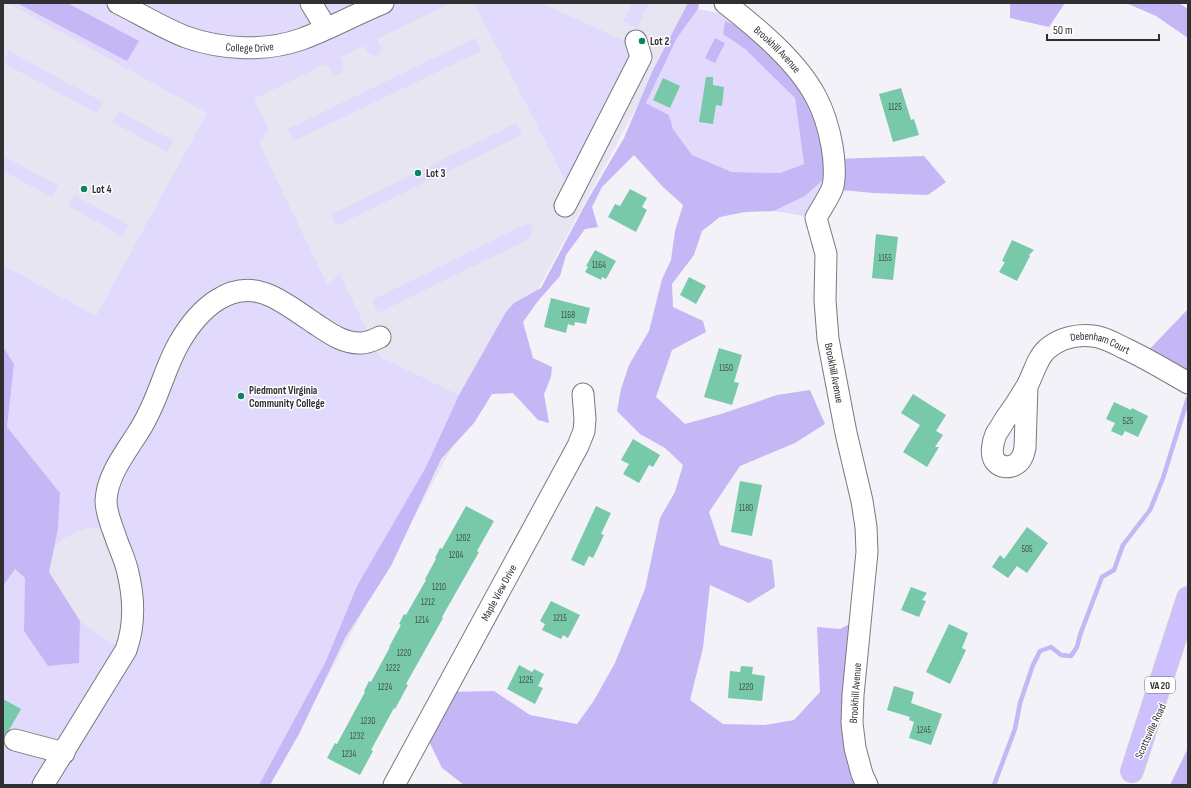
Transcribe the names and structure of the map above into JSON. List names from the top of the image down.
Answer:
{
  "streets": {
    "highway": ["VA 20", "Scottsville Road"],
    "street": [
      "College Drive",
      "Brookhill Avenue",
      "Debenham Court",
      "Maple View Drive"
    ]
  },
  "places": [
    "Lot 2",
    "Lot 3",
    "Lot 4",
    "Piedmont Virginia Community College"
  ],
  "house_numbers": [
    "1125",
    "1155",
    "1164",
    "1168",
    "1150",
    "525",
    "1180",
    "1202",
    "505",
    "1204",
    "1210",
    "1212",
    "1215",
    "1214",
    "1220",
    "1222",
    "1225",
    "1224",
    "1220",
    "1230",
    "1245",
    "1232",
    "1234"
  ],
  "scale_bar": "50 m"
}
